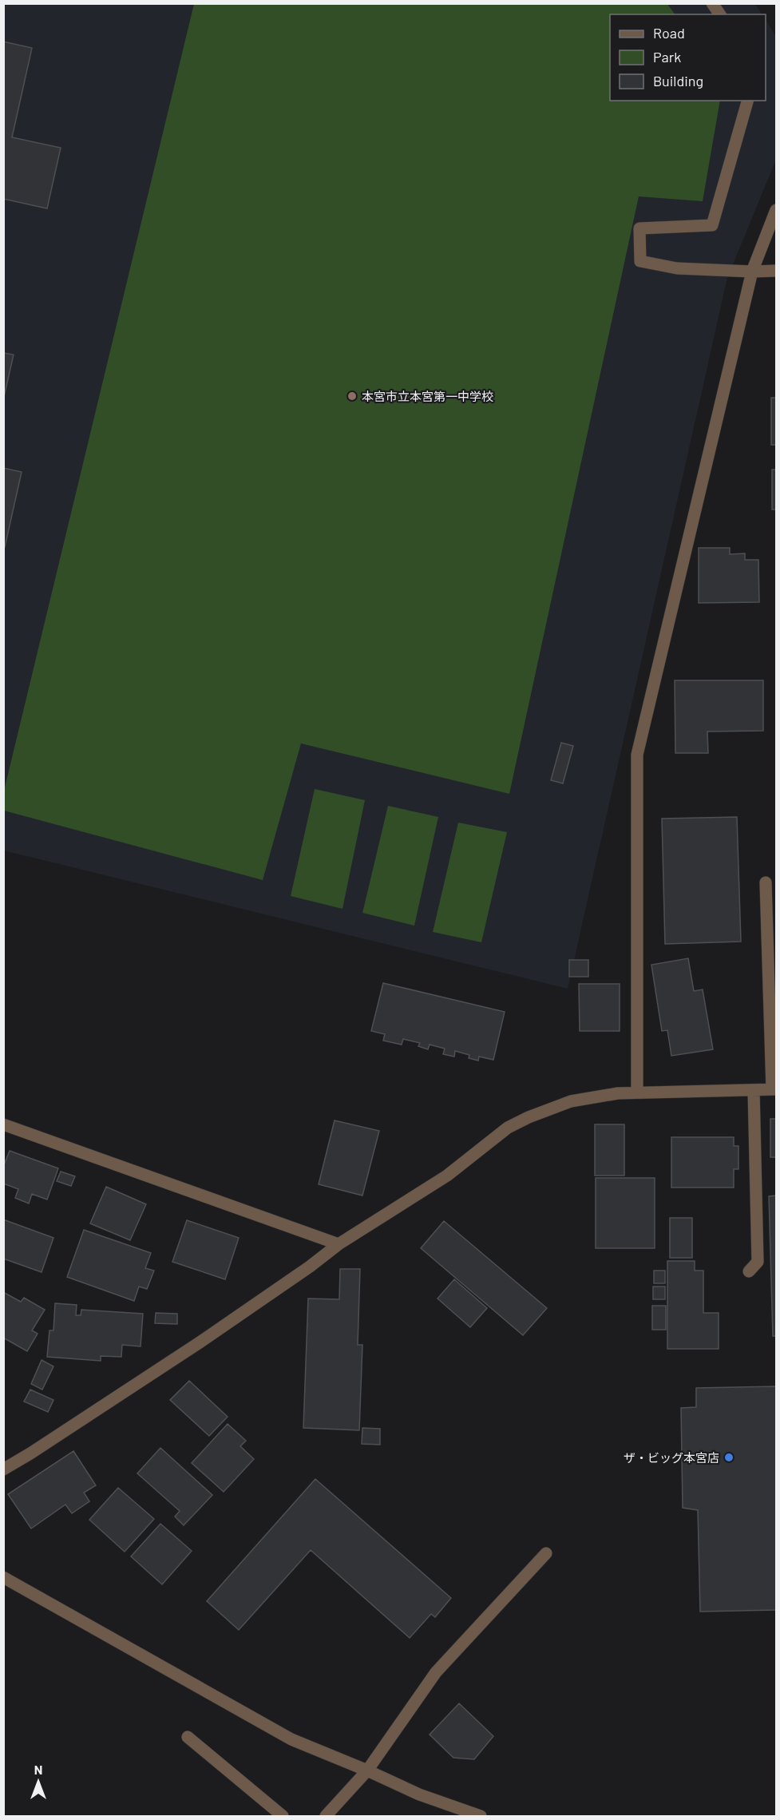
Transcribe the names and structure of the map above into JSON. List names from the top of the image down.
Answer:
{
  "places": ["本宮市立本宮第一中学校", "ザ・ビッグ本宮店"],
  "legend": ["Road", "Park", "Building"],
  "north": "top"
}
